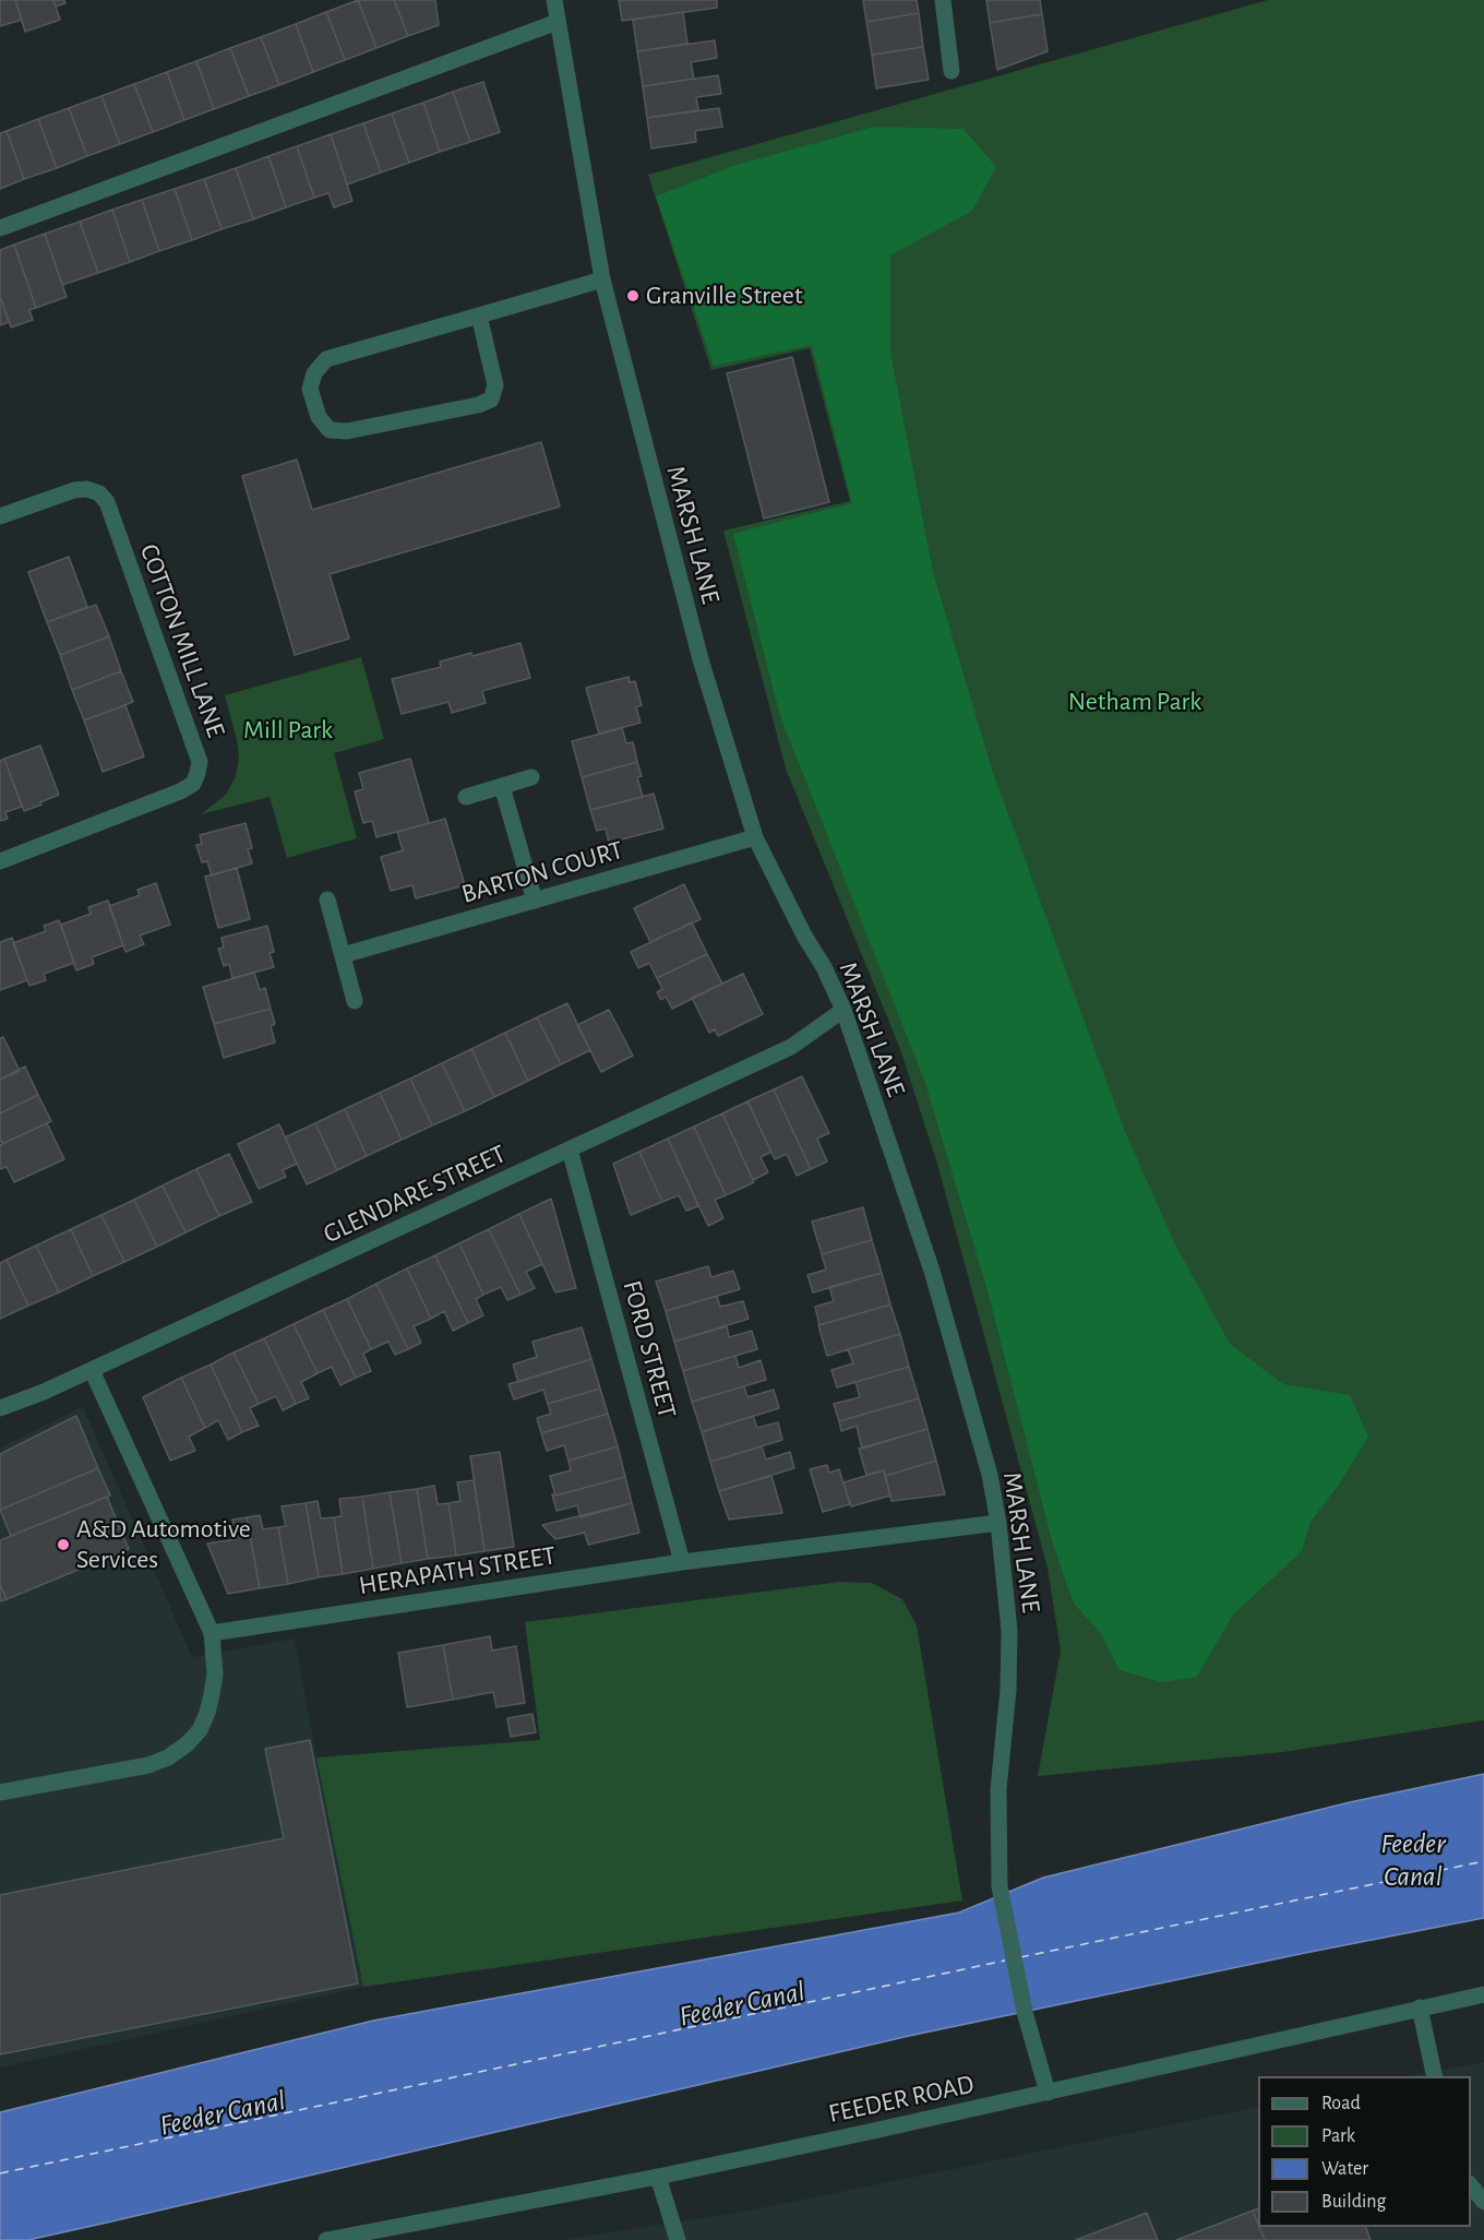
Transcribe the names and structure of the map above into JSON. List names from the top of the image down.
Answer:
{
  "streets": {
    "street": [
      "MARSH LANE",
      "COTTON MILL LANE",
      "BARTON COURT",
      "GLENDARE STREET",
      "FORD STREET",
      "HERAPATH STREET",
      "FEEDER ROAD"
    ]
  },
  "crossings": [
    ["MARSH LANE", "BARTON COURT"],
    ["MARSH LANE", "GLENDARE STREET"],
    ["MARSH LANE", "HERAPATH STREET"],
    ["MARSH LANE", "FEEDER ROAD"],
    ["GLENDARE STREET", "FORD STREET"],
    ["FORD STREET", "HERAPATH STREET"]
  ],
  "water": ["Feeder Canal"],
  "parks": ["Netham Park", "Mill Park"],
  "places": ["Granville Street", "A&D Automotive Services"],
  "legend": [
    "Road",
    "Park",
    "Water",
    "Building"
  ]
}
